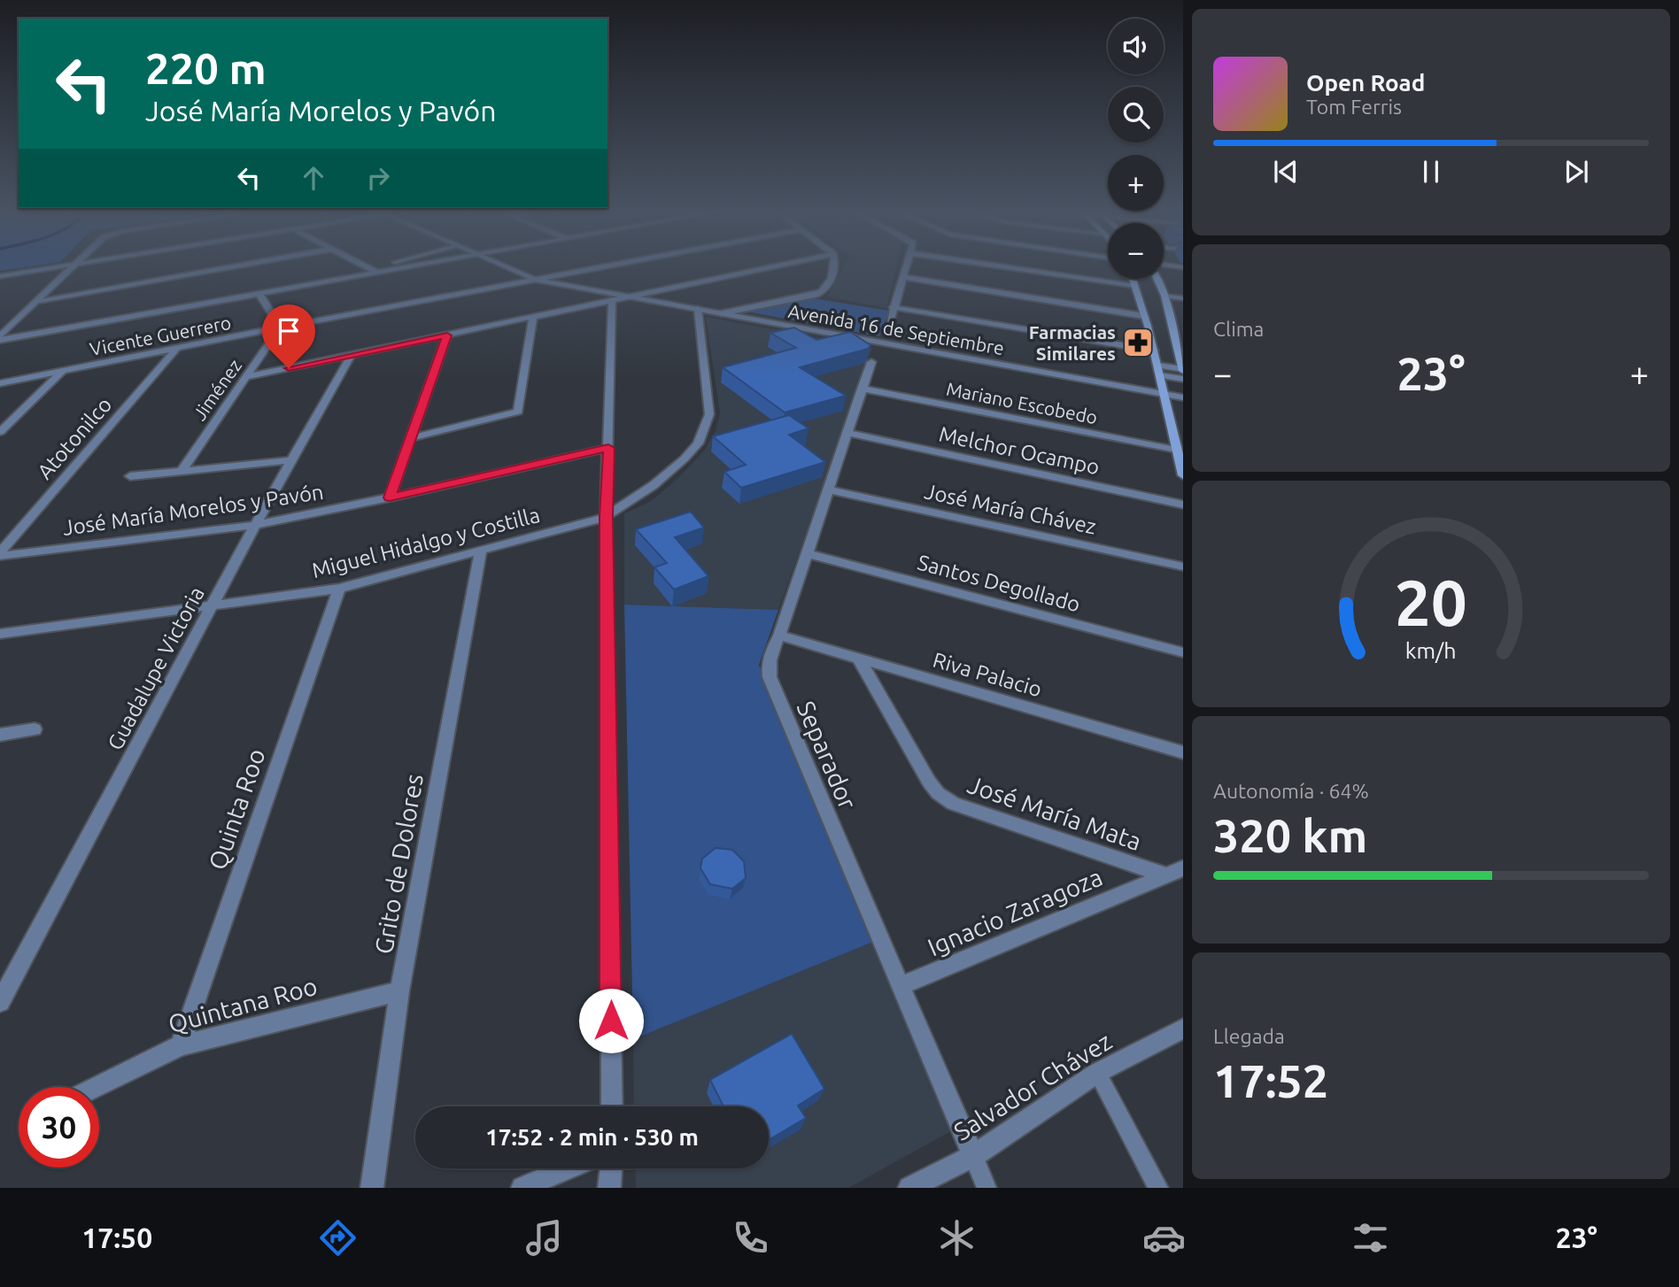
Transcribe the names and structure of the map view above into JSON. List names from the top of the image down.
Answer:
{
  "streets": {
    "street": [
      "Avenida 16 de Septiembre",
      "Vicente Guerrero",
      "Jiménez",
      "Mariano Escobedo",
      "Atotonilco",
      "Melchor Ocampo",
      "José María Chávez",
      "José María Morelos y Pavón",
      "Miguel Hidalgo y Costilla",
      "Santos Degollado",
      "Guadalupe Victoria",
      "Riva Palacio",
      "Separador",
      "Quinta Roo",
      "José María Mata",
      "Grito de Dolores",
      "Ignacio Zaragoza",
      "Quintana Roo",
      "Salvador Chávez"
    ]
  },
  "crossings": [
    ["Avenida 16 de Septiembre", "Vicente Guerrero"],
    ["Avenida 16 de Septiembre", "Miguel Hidalgo y Costilla"],
    ["Vicente Guerrero", "Jiménez"],
    ["Vicente Guerrero", "Atotonilco"],
    ["Mariano Escobedo", "Separador"],
    ["Atotonilco", "José María Morelos y Pavón"],
    ["Melchor Ocampo", "Separador"],
    ["José María Chávez", "Separador"],
    ["José María Morelos y Pavón", "Guadalupe Victoria"],
    ["Miguel Hidalgo y Costilla", "Guadalupe Victoria"],
    ["Miguel Hidalgo y Costilla", "Quinta Roo"],
    ["Miguel Hidalgo y Costilla", "Grito de Dolores"],
    ["Santos Degollado", "Separador"],
    ["Riva Palacio", "Separador"],
    ["Riva Palacio", "José María Mata"],
    ["Separador", "Ignacio Zaragoza"],
    ["Separador", "Salvador Chávez"],
    ["Quinta Roo", "Quintana Roo"],
    ["José María Mata", "Ignacio Zaragoza"],
    ["Grito de Dolores", "Quintana Roo"]
  ],
  "places": {
    "pharmacy": ["Farmacias Similares"]
  },
  "page": {
    "map_buttons": ["+", "−"],
    "turn": ["220 m", "José María Morelos y Pavón"],
    "song": ["Open Road", "Tom Ferris"],
    "tile": [
      "Clima",
      ["Autonomía · 64%", "320 km"],
      ["Llegada", "17:52"]
    ],
    "heat": ["−", "23°", "+"],
    "limit": "30",
    "trip": "17:52 · 2 min · 530 m",
    "tabs": ["17:50", "23°"],
    "gauge": ["20", "km/h"]
  }
}
